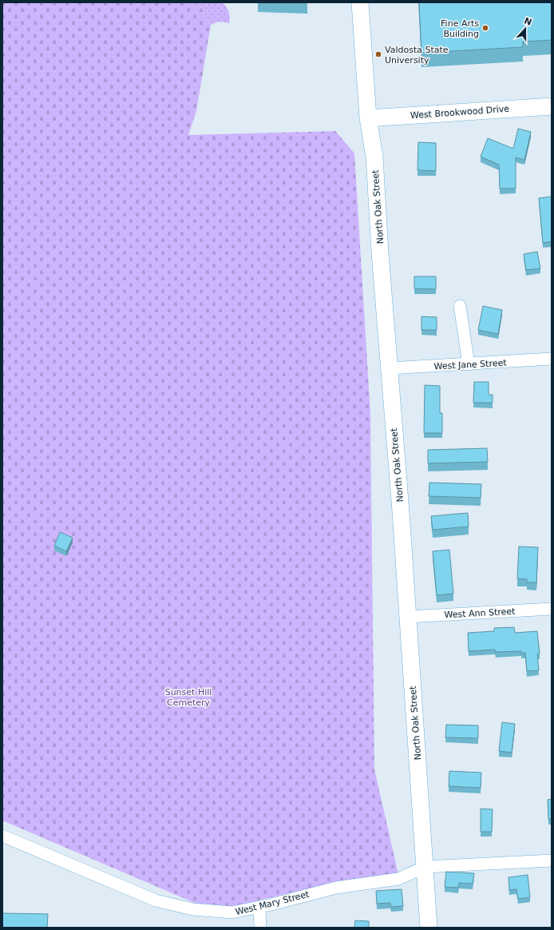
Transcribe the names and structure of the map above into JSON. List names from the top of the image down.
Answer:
{
  "streets": {
    "main road": ["West Brookwood Drive", "North Oak Street"],
    "street": ["West Jane Street", "West Ann Street", "West Mary Street"]
  },
  "crossings": [
    ["West Brookwood Drive", "North Oak Street"],
    ["North Oak Street", "West Jane Street"],
    ["North Oak Street", "West Ann Street"],
    ["North Oak Street", "West Mary Street"]
  ],
  "parks": ["Sunset Hill Cemetery"],
  "places": ["Fine Arts Building", "Valdosta State University"],
  "north": "top"
}
